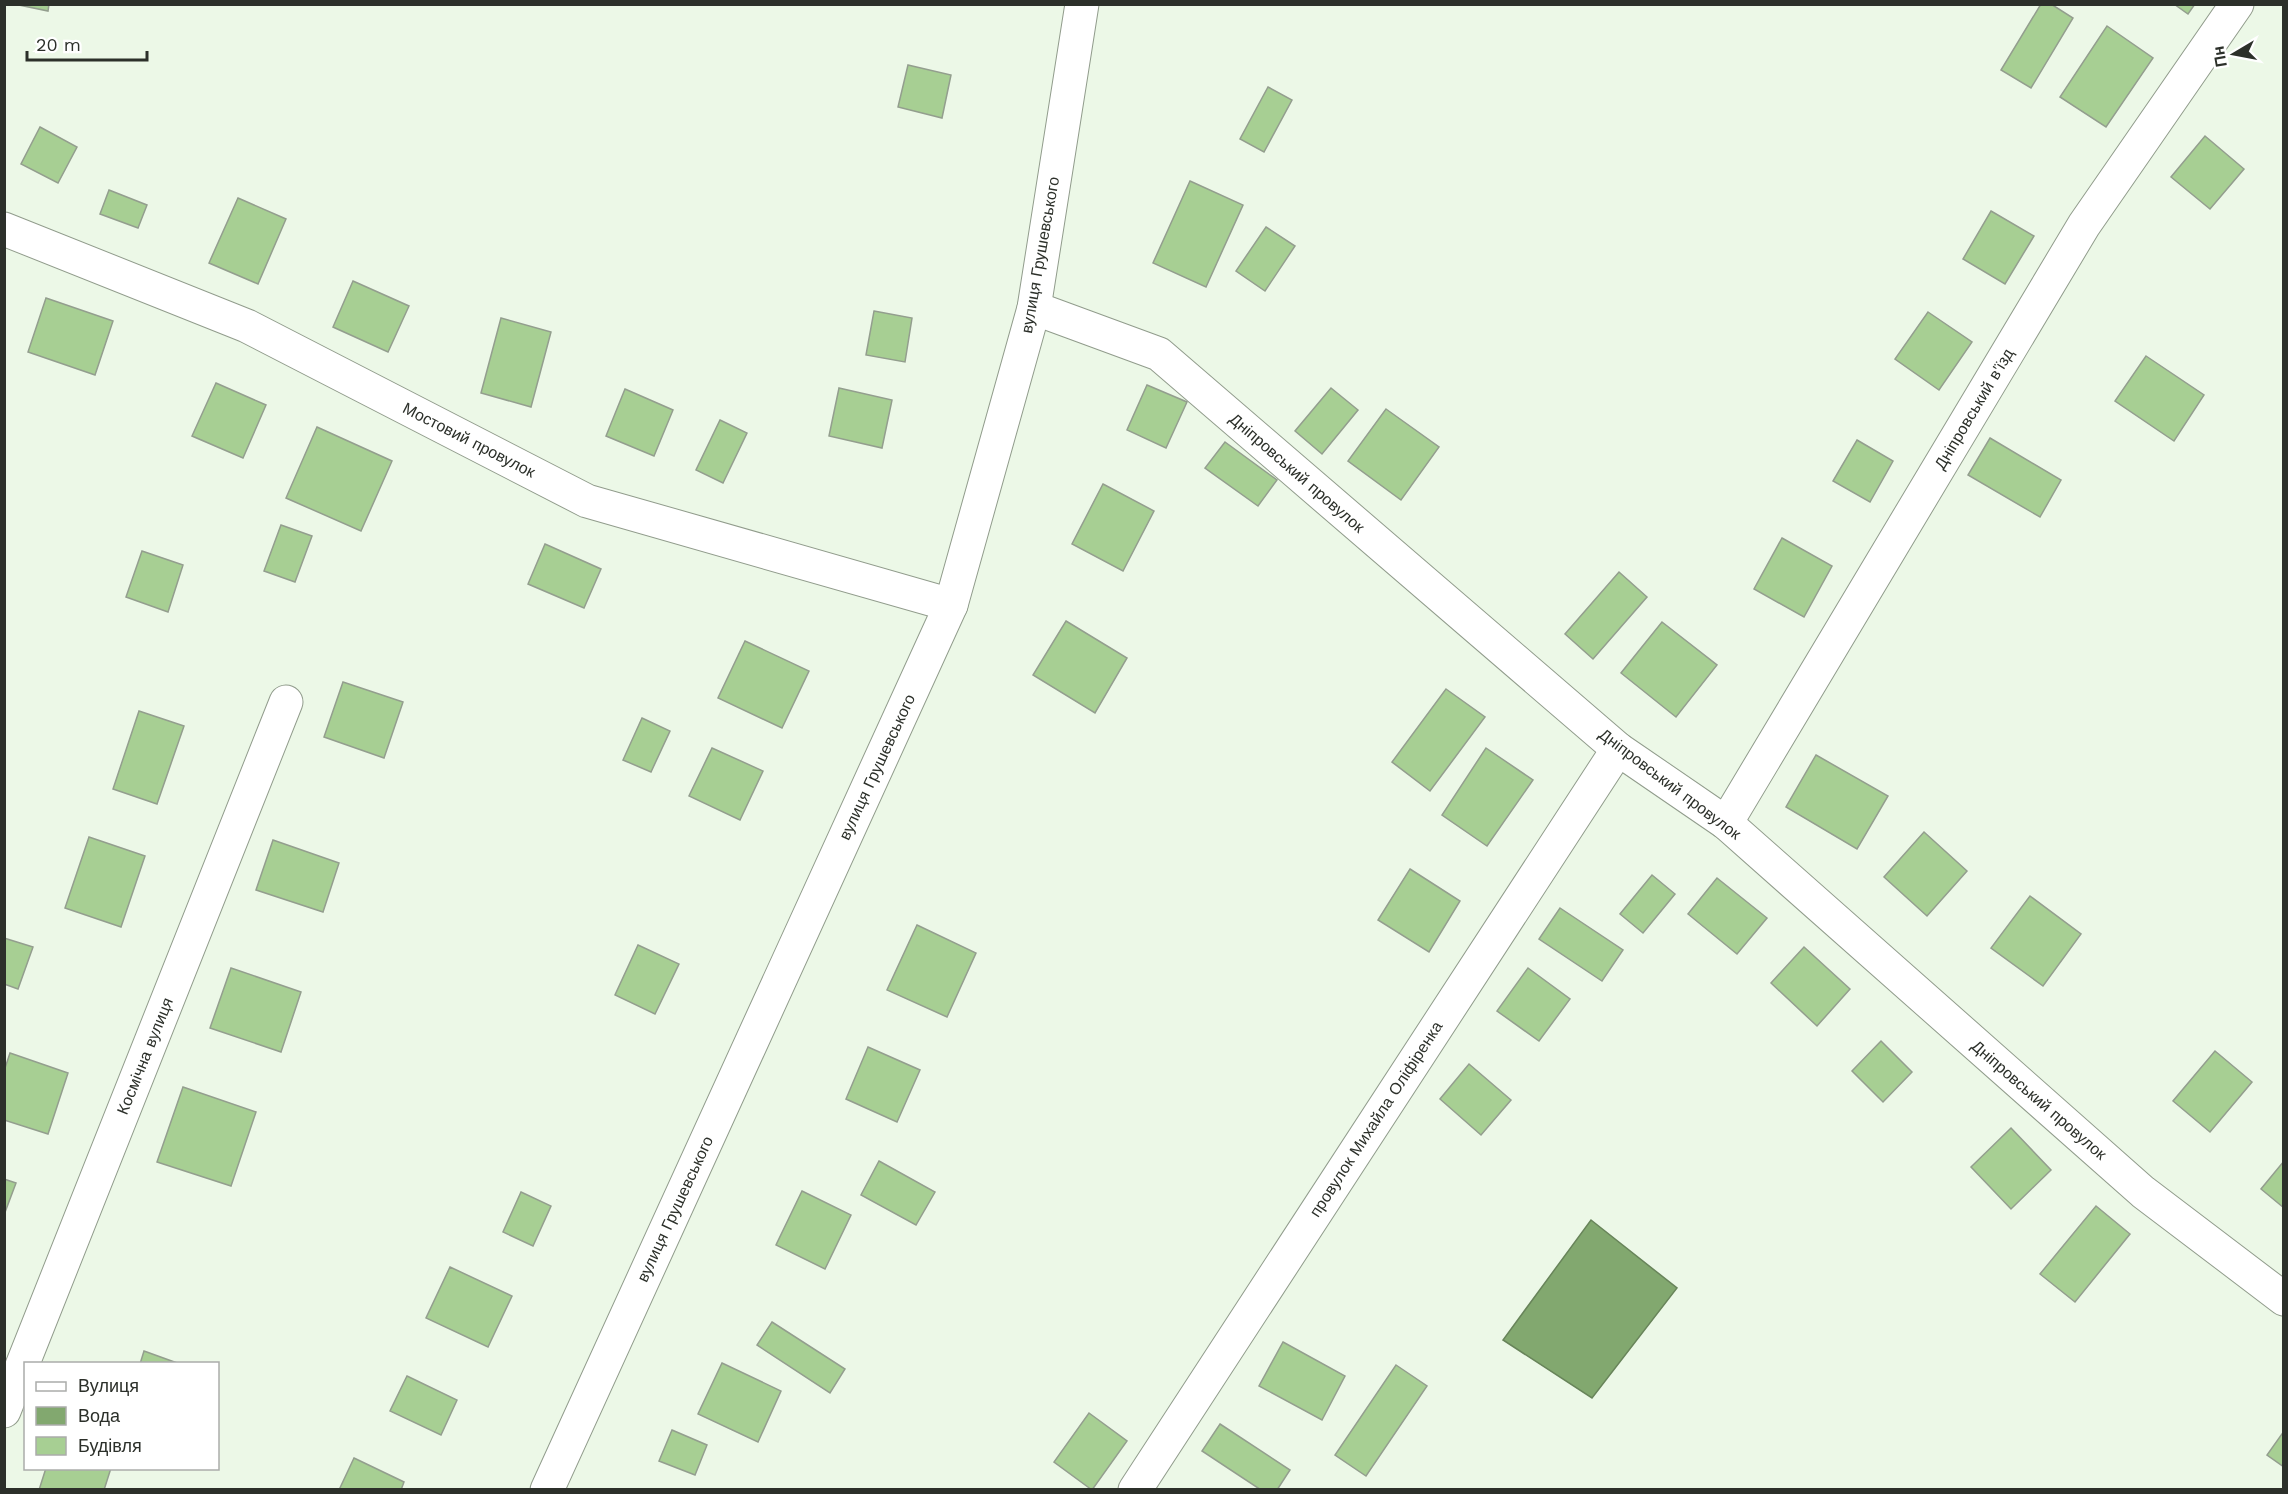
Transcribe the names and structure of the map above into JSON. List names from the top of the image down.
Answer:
{
  "streets": {
    "street": [
      "вулиця Грушевського",
      "Дніпровський в'їзд",
      "Мостовий провулок",
      "Дніпровський провулок",
      "Космічна вулиця",
      "провулок Михайла Оліфіренка"
    ]
  },
  "crossings": [
    ["вулиця Грушевського", "Мостовий провулок"],
    ["вулиця Грушевського", "Дніпровський провулок"],
    ["Дніпровський в'їзд", "Дніпровський провулок"],
    ["Дніпровський провулок", "провулок Михайла Оліфіренка"]
  ],
  "legend": ["Вулиця", "Вода", "Будівля"],
  "scale_bar": "20 m",
  "north": "left"
}
